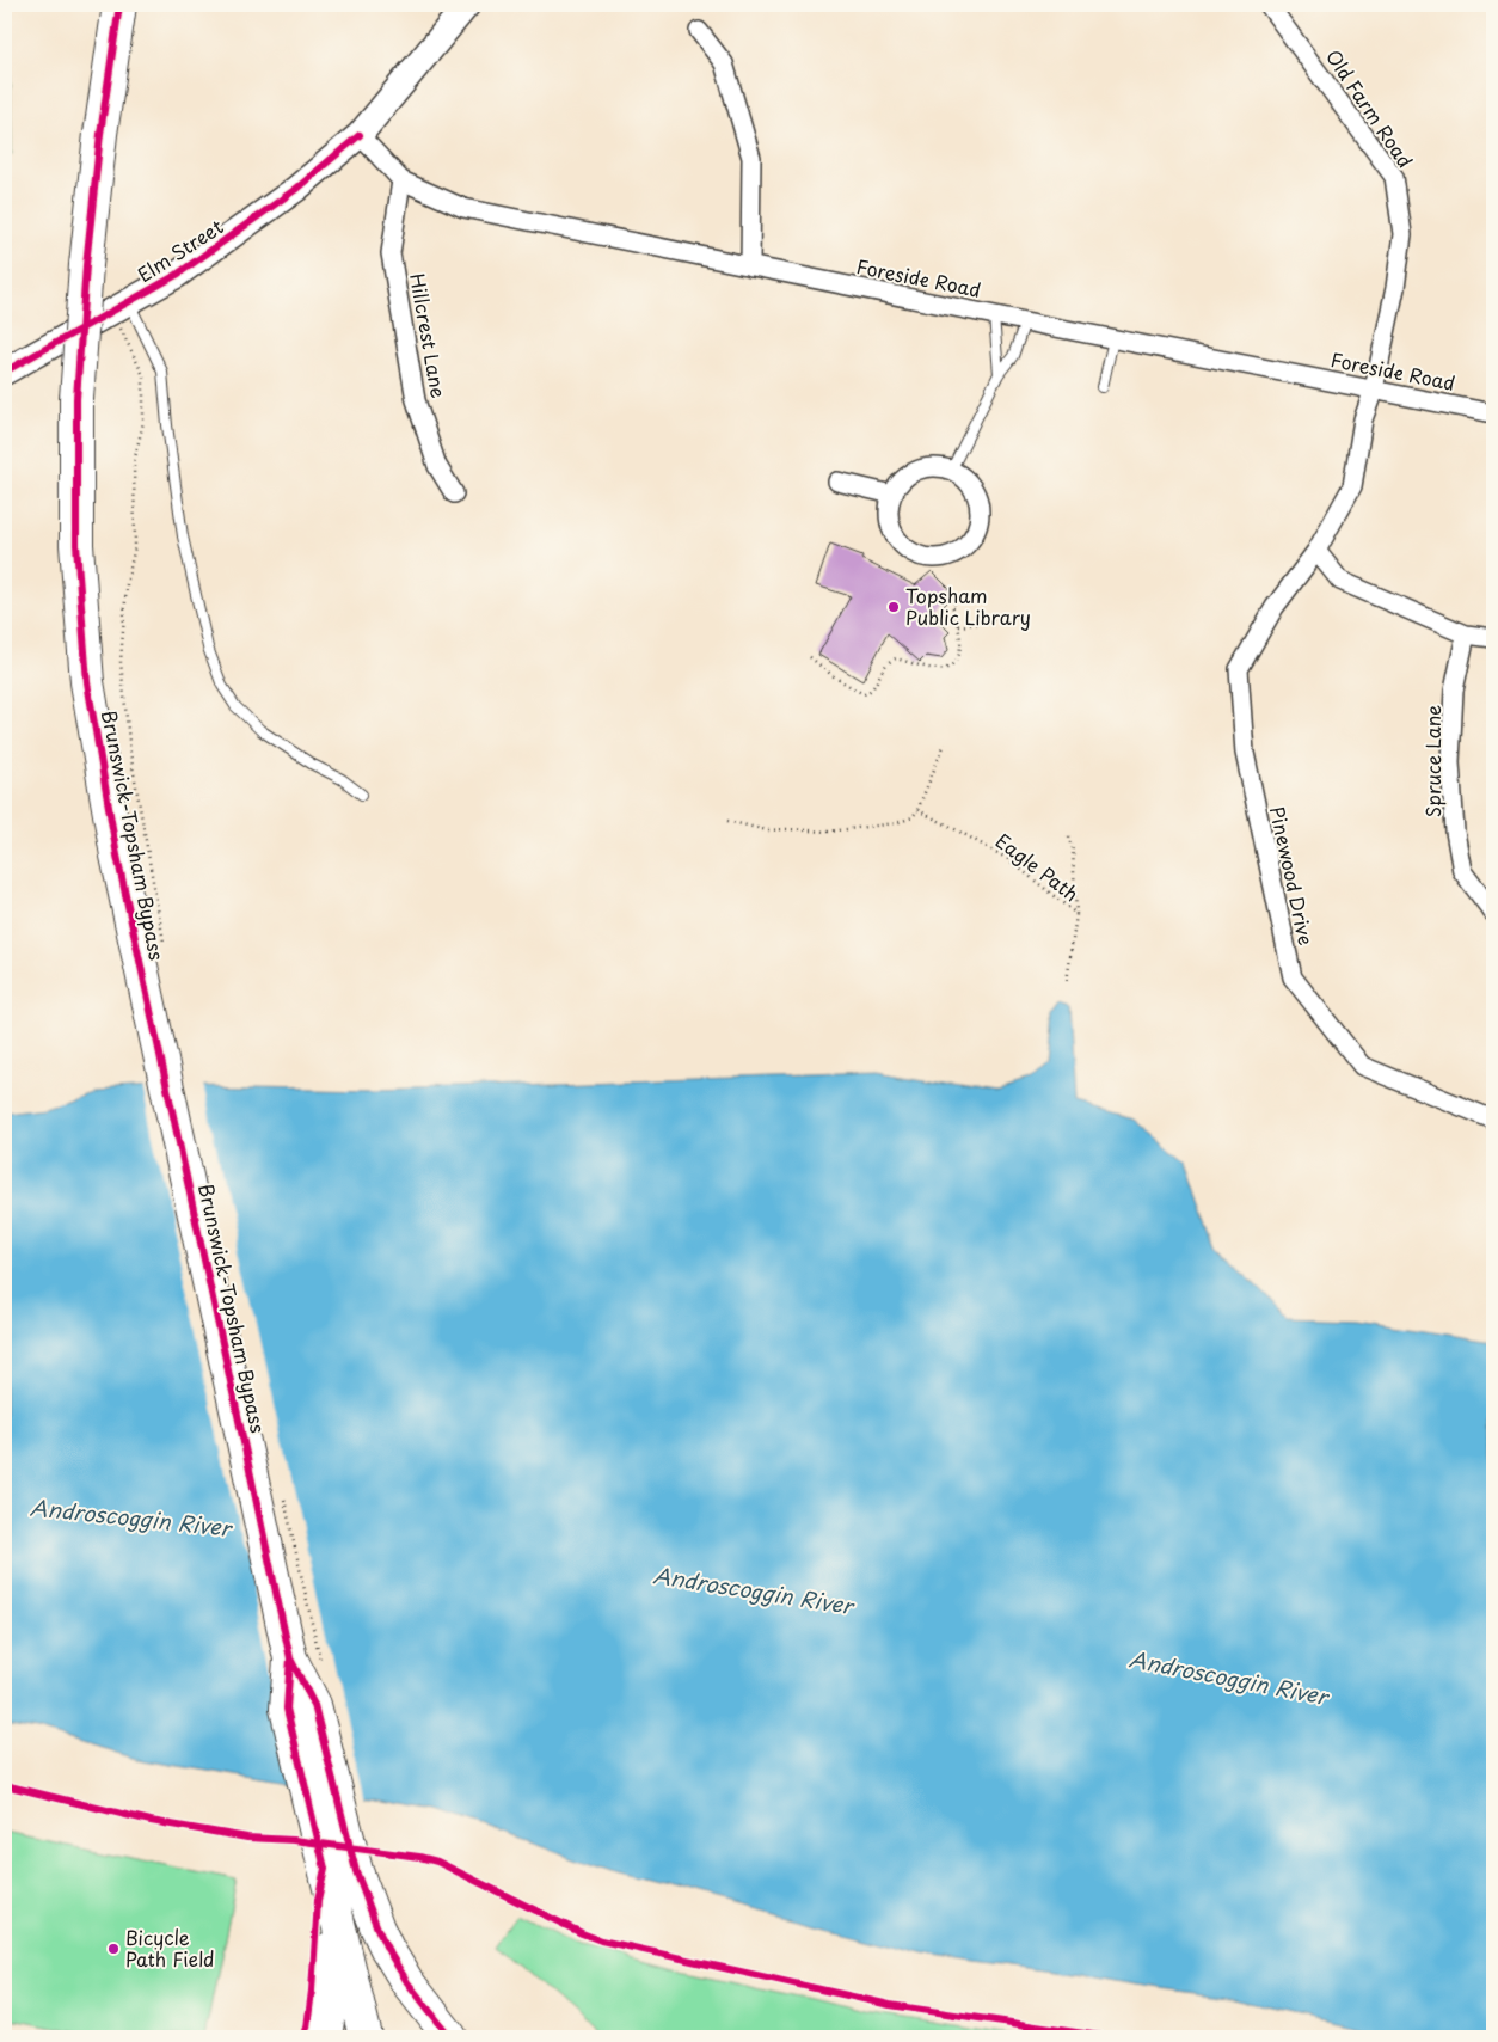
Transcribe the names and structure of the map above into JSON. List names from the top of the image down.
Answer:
{
  "streets": {
    "highway": ["Brunswick-Topsham Bypass"],
    "main road": ["Elm Street"],
    "street": [
      "Old Farm Road",
      "Foreside Road",
      "Hillcrest Lane",
      "Spruce Lane",
      "Pinewood Drive"
    ],
    "path": ["Eagle Path"]
  },
  "crossings": [
    ["Old Farm Road", "Foreside Road"],
    ["Old Farm Road", "Pinewood Drive"],
    ["Elm Street", "Foreside Road"],
    ["Foreside Road", "Hillcrest Lane"],
    ["Foreside Road", "Pinewood Drive"]
  ],
  "water": ["Androscoggin River"],
  "places": ["Topsham Public Library", "Bicycle Path Field"]
}
